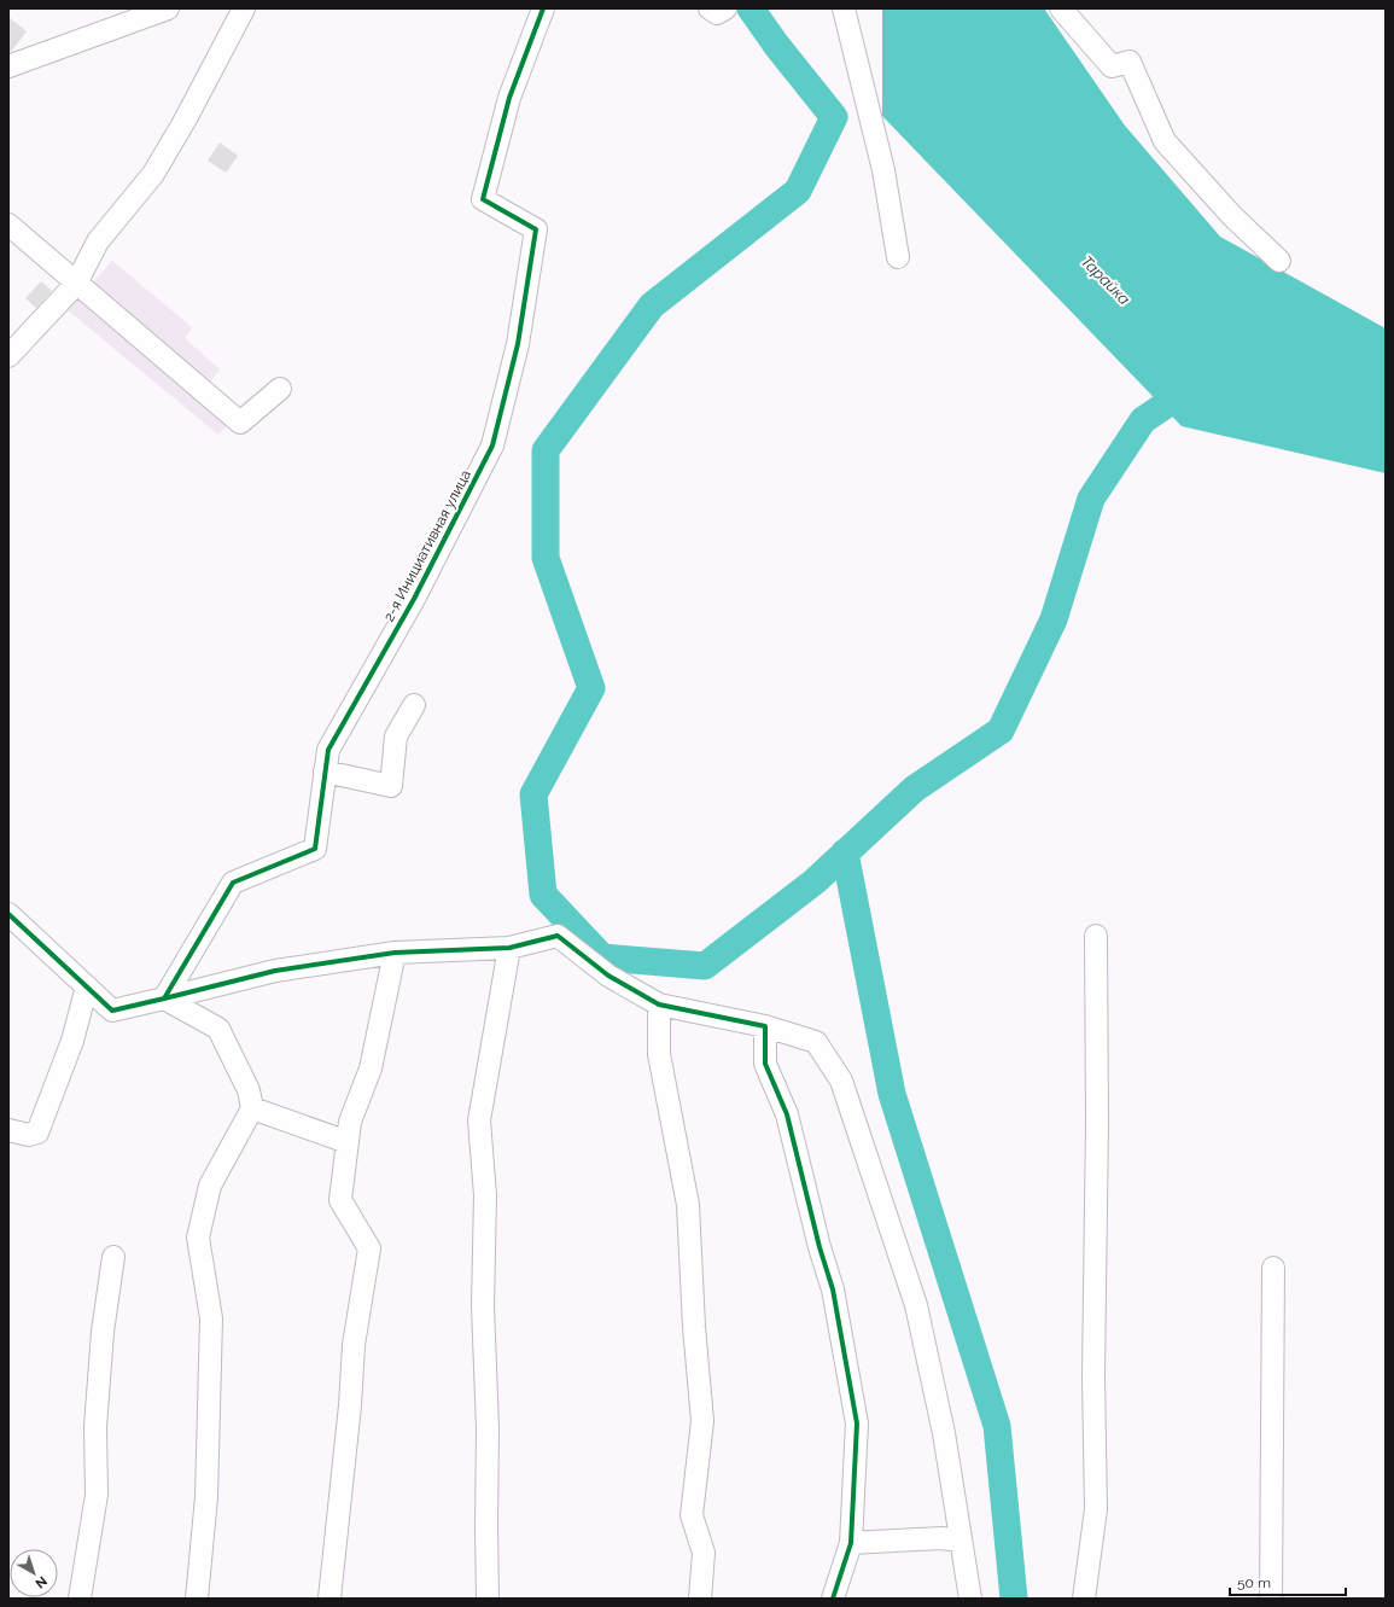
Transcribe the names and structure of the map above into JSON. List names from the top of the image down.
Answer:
{
  "streets": {
    "street": ["2-я Инициативная улица"]
  },
  "water": ["Тарайка"],
  "scale_bar": "50 m",
  "north": "bottom right"
}
